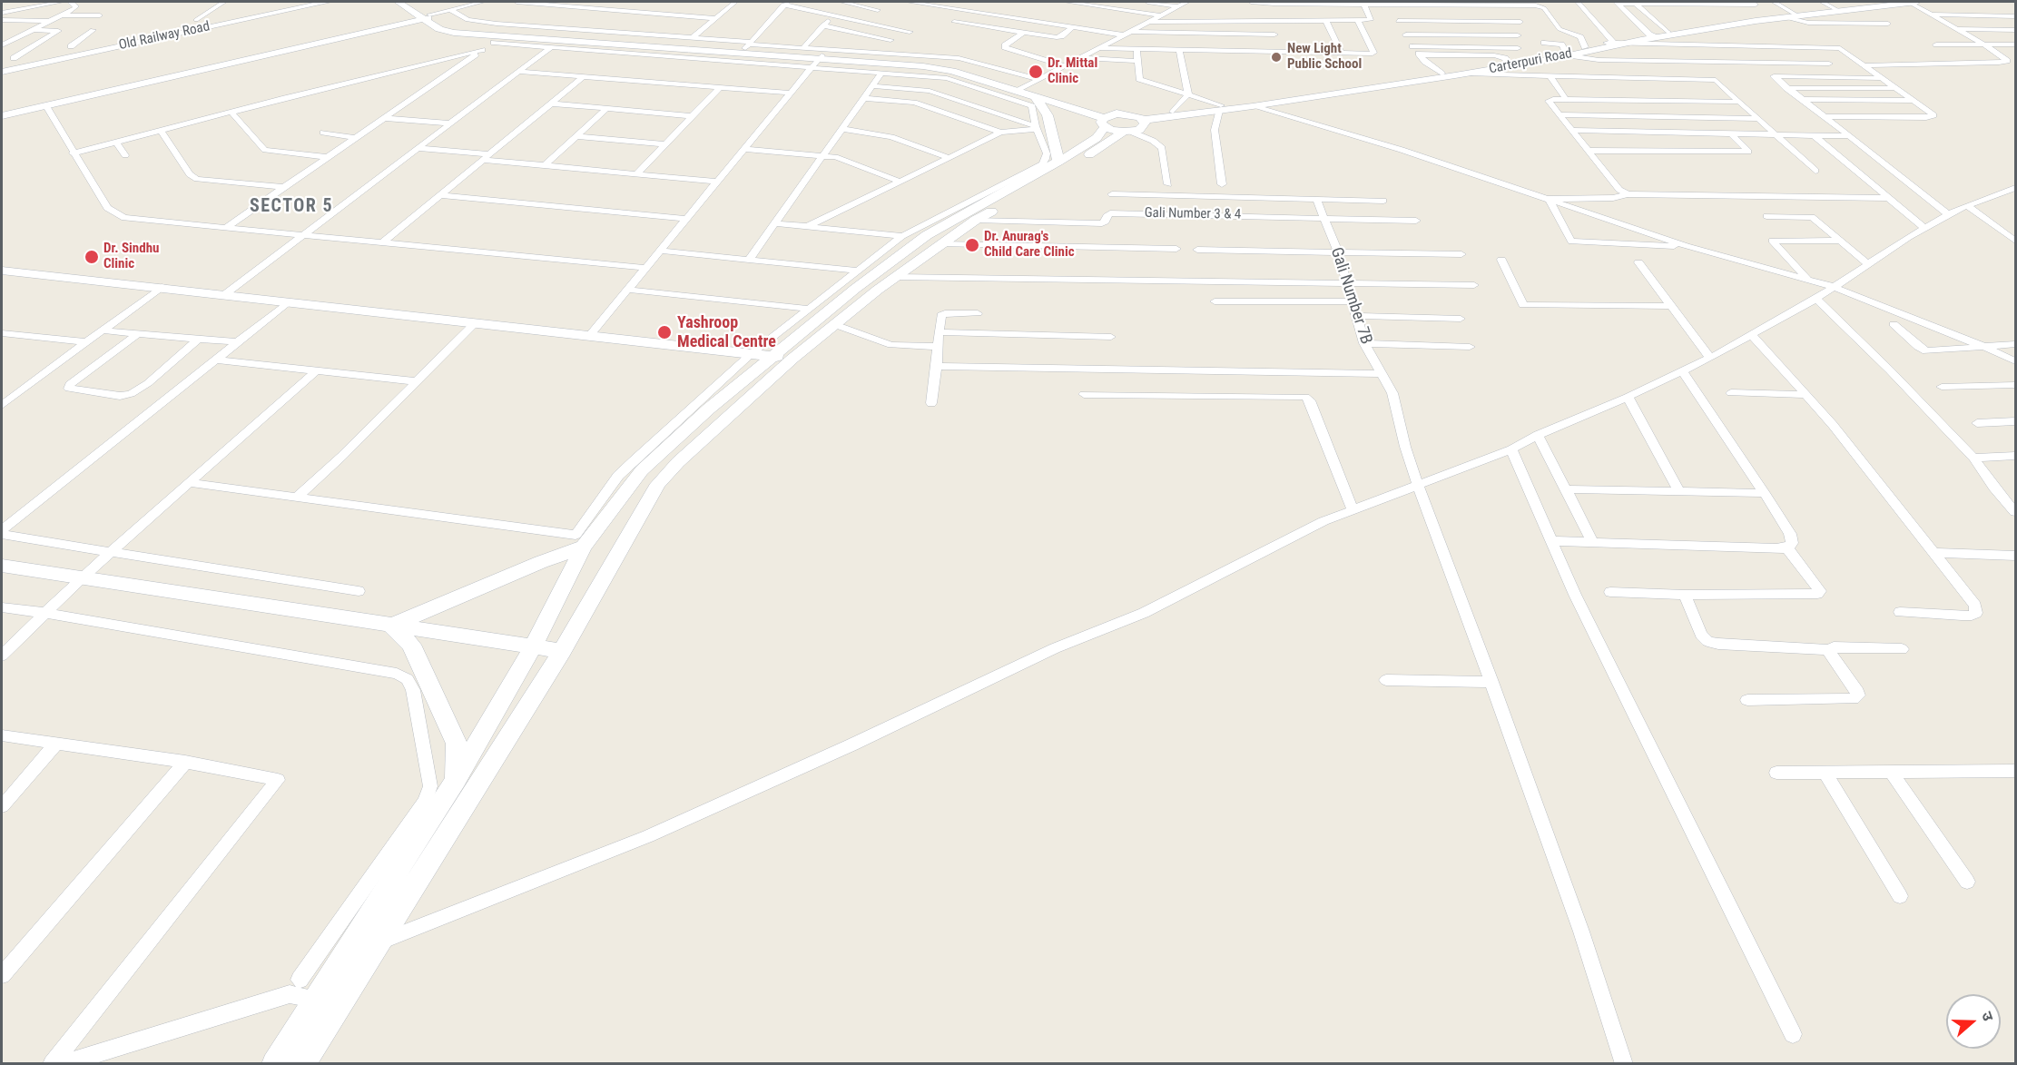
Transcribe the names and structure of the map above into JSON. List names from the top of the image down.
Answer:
{
  "streets": {
    "main road": ["Old Railway Road", "Carterpuri Road"],
    "street": ["Gali Number 3 & 4", "Gali Number 7B"]
  },
  "crossings": [
    ["Gali Number 3 & 4", "Gali Number 7B"]
  ],
  "districts": ["SECTOR 5"],
  "places": [
    "New Light Public School",
    "Dr. Mittal Clinic",
    "Dr. Anurag's Child Care Clinic",
    "Dr. Sindhu Clinic",
    "Yashroop Medical Centre"
  ],
  "north": "right"
}
